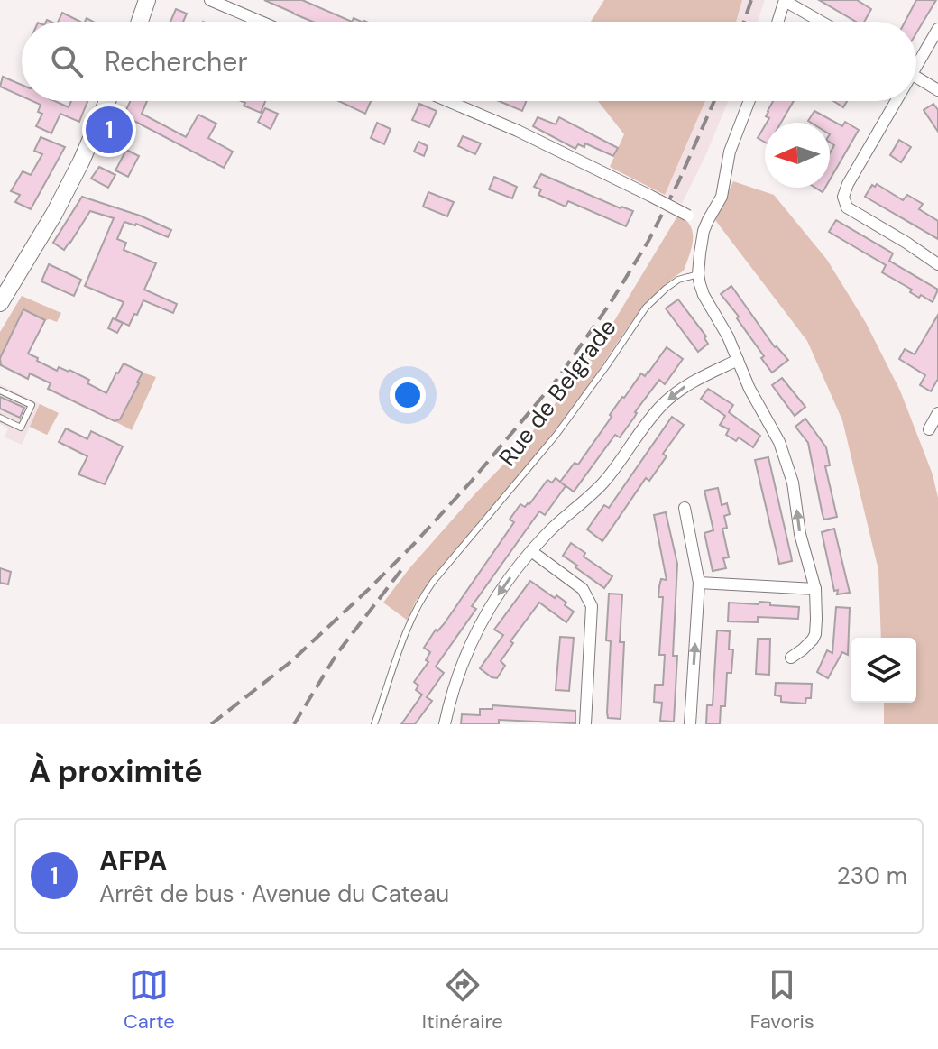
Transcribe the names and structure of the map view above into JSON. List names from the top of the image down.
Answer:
{
  "streets": {
    "lane": ["Rue de Belgrade"]
  },
  "north": "left",
  "page": {
    "search": "Rechercher",
    "pins": "1",
    "heading": "À proximité",
    "list": [
      {
        "mark": "1",
        "name": "AFPA",
        "note": "Arrêt de bus · Avenue du Cateau",
        "value": "230 m"
      }
    ],
    "nav": ["Carte", "Itinéraire", "Favoris"]
  }
}
